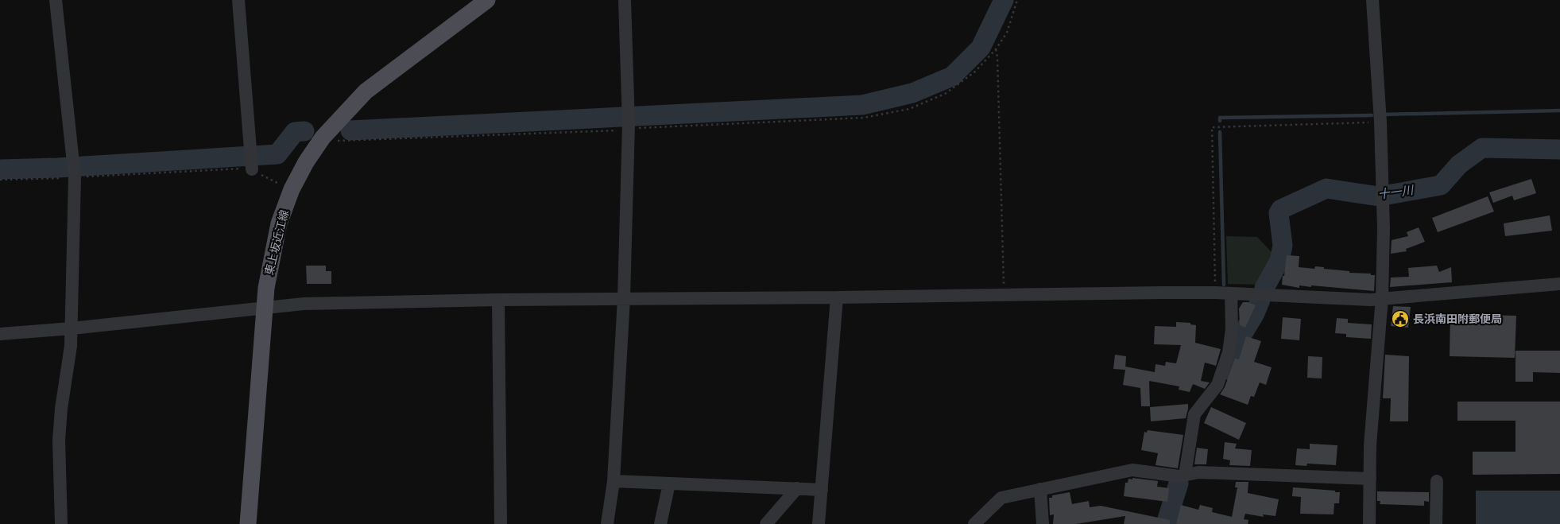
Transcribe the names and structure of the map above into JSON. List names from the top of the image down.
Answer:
{
  "streets": {
    "main road": ["東上坂近江線"]
  },
  "water": ["十一川"],
  "places": {
    "public building": ["長浜南田附郵便局"]
  }
}
